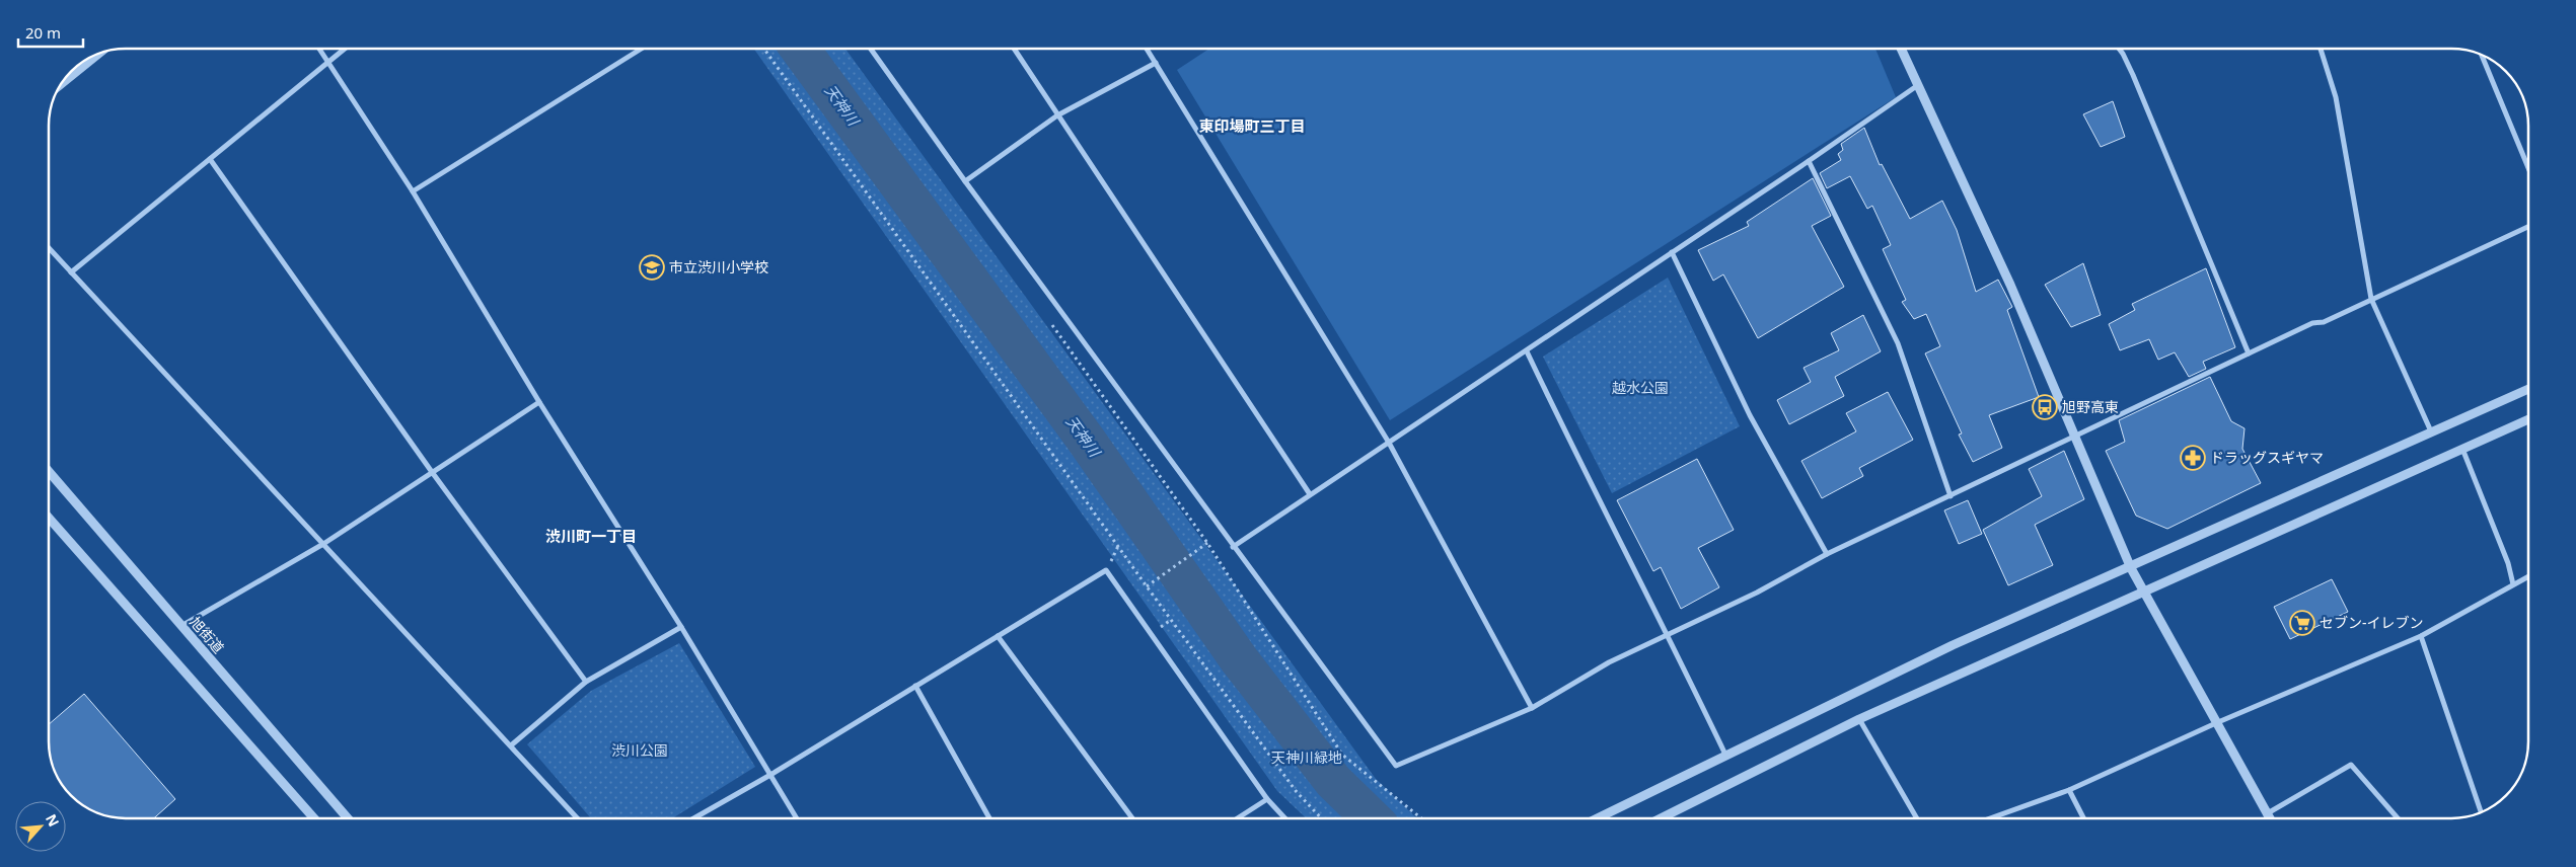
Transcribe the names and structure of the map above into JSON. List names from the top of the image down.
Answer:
{
  "streets": {
    "street": ["旭街道"]
  },
  "districts": ["東印場町三丁目", "渋川町一丁目"],
  "water": ["天神川"],
  "parks": ["越水公園", "渋川公園", "天神川緑地"],
  "places": {
    "school or university": ["市立渋川小学校"],
    "bus stop": ["旭野高東"],
    "pharmacy": ["ドラッグスギヤマ"],
    "supermarket": ["セブン-イレブン"]
  },
  "scale_bar": "20 m",
  "north": "top right"
}
